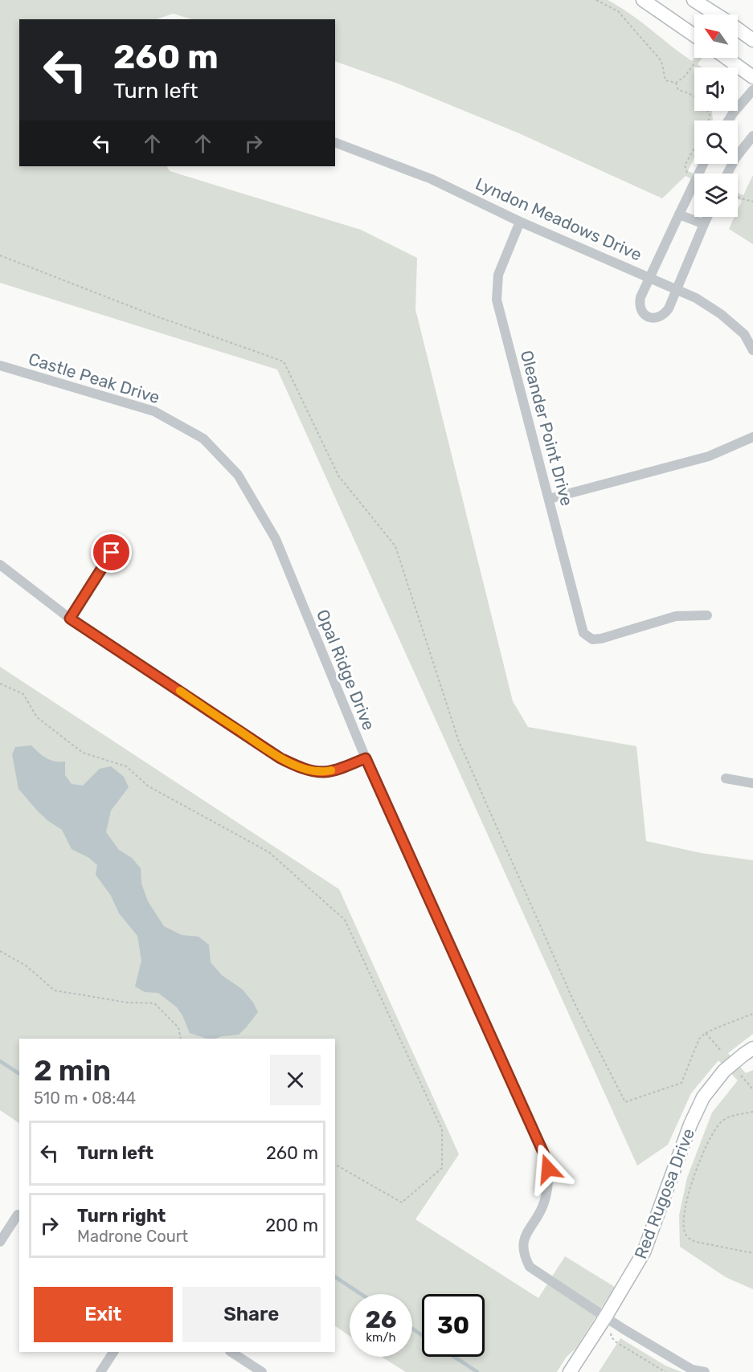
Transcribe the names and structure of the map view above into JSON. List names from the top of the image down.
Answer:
{
  "streets": {
    "street": [
      "Lyndon Meadows Drive",
      "Castle Peak Drive",
      "Oleander Point Drive",
      "Opal Ridge Drive",
      "Red Rugosa Drive"
    ]
  },
  "crossings": [
    ["Lyndon Meadows Drive", "Oleander Point Drive"],
    ["Castle Peak Drive", "Opal Ridge Drive"],
    ["Opal Ridge Drive", "Red Rugosa Drive"]
  ],
  "north": "top left",
  "page": {
    "turn": ["260 m", "Turn left"],
    "heading": ["2 min", "510 m · 08:44"],
    "list": [
      {
        "name": "Turn left",
        "value": "260 m"
      },
      {
        "name": "Turn right",
        "note": "Madrone Court",
        "value": "200 m"
      }
    ],
    "buttons": ["Exit", "Share"],
    "speed": "26 km/h",
    "limit": "30"
  }
}
